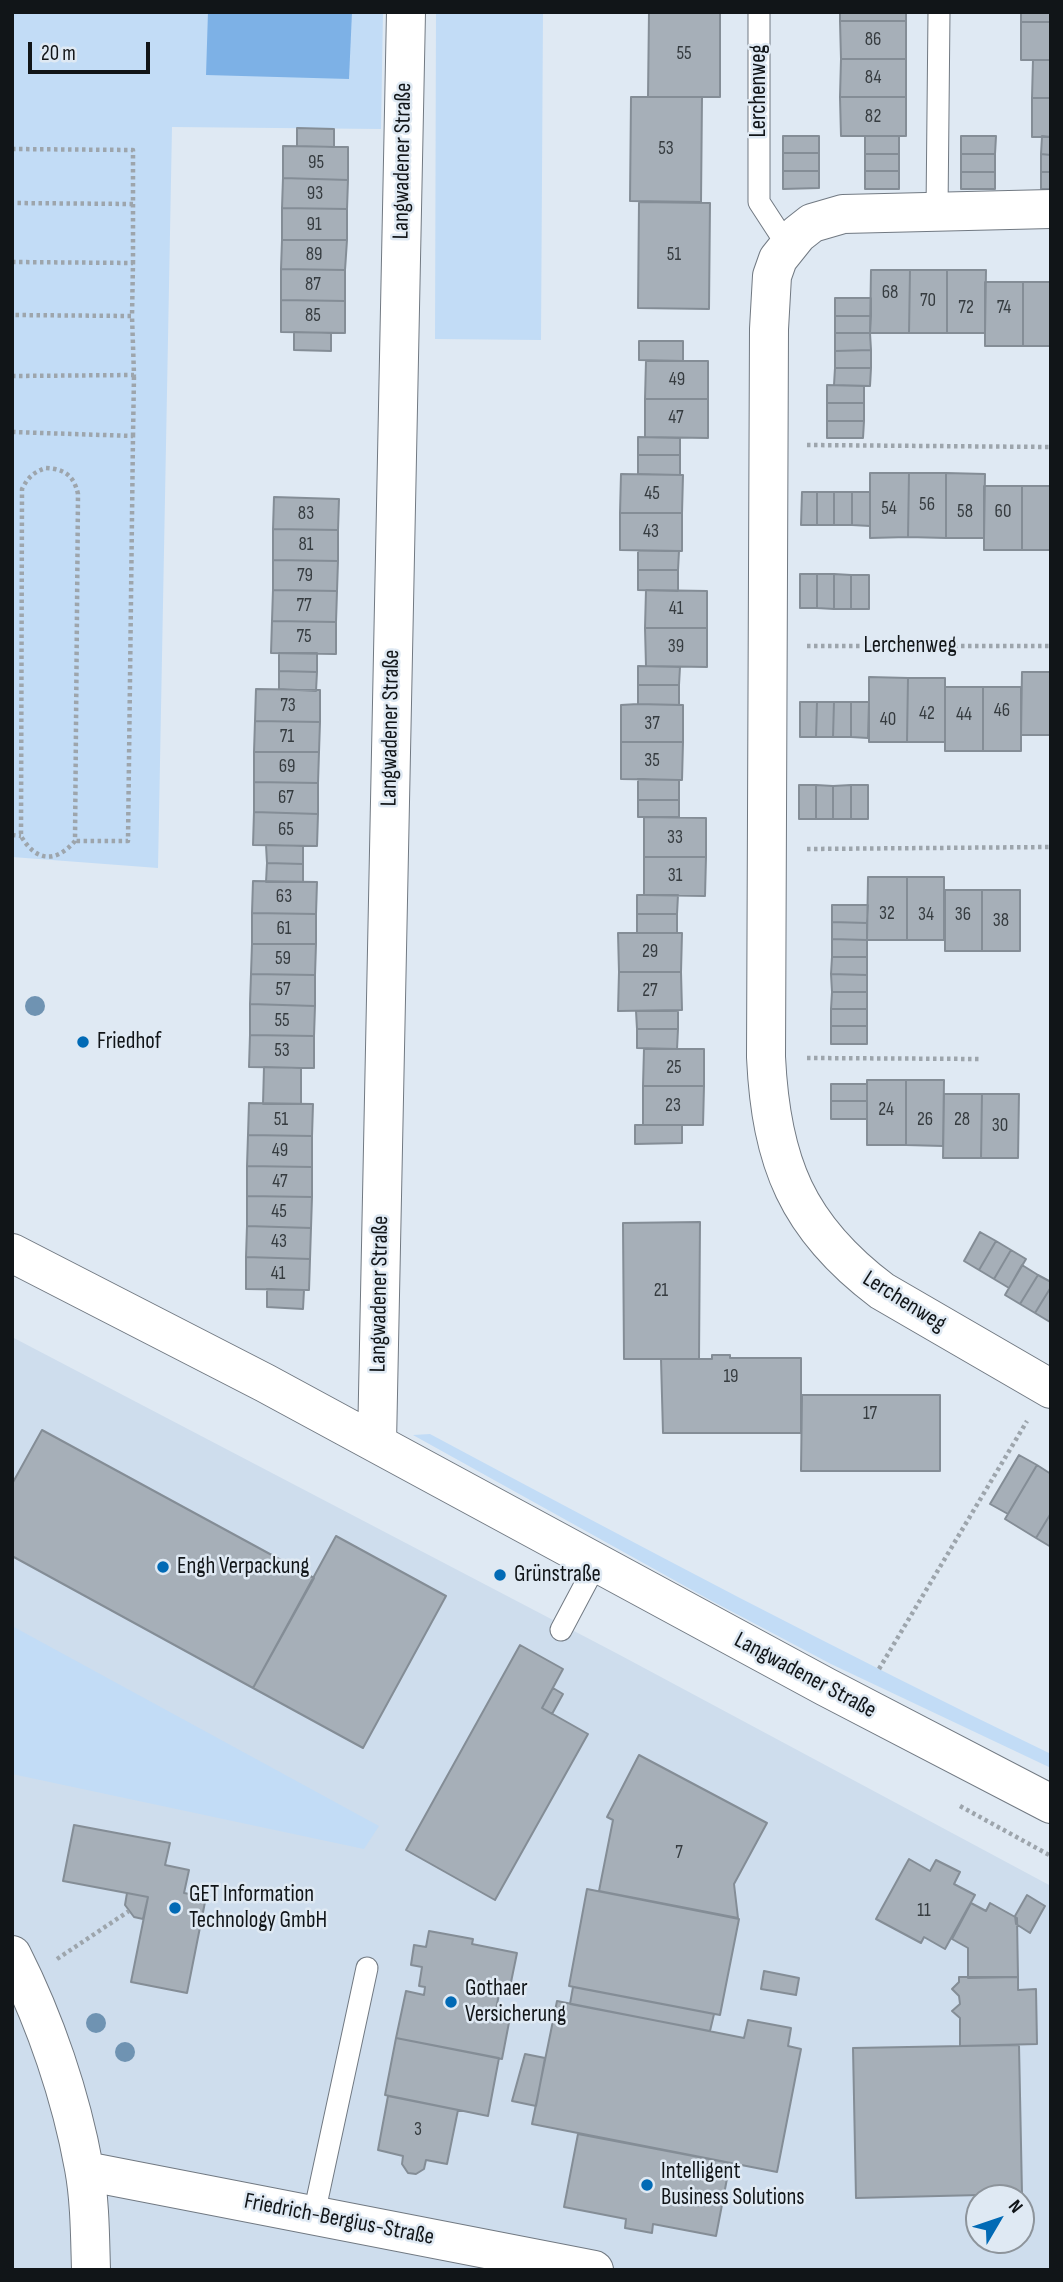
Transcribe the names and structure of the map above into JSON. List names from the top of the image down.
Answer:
{
  "streets": {
    "street": ["Lerchenweg", "Langwadener Straße", "Friedrich-Bergius-Straße"]
  },
  "places": [
    "Friedhof",
    "Engh Verpackung",
    "Grünstraße",
    "GET Information Technology GmbH",
    "Gothaer Versicherung",
    "Intelligent Business Solutions"
  ],
  "house_numbers": [
    "86",
    "55",
    "84",
    "82",
    "53",
    "95",
    "93",
    "91",
    "89",
    "51",
    "87",
    "68",
    "70",
    "72",
    "74",
    "85",
    "49",
    "47",
    "45",
    "56",
    "54",
    "58",
    "60",
    "83",
    "43",
    "81",
    "79",
    "77",
    "41",
    "75",
    "39",
    "73",
    "46",
    "42",
    "44",
    "40",
    "37",
    "71",
    "35",
    "69",
    "67",
    "65",
    "33",
    "31",
    "63",
    "32",
    "34",
    "36",
    "38",
    "61",
    "29",
    "59",
    "57",
    "27",
    "55",
    "53",
    "25",
    "23",
    "24",
    "51",
    "26",
    "28",
    "30",
    "49",
    "47",
    "45",
    "43",
    "41",
    "21",
    "19",
    "17",
    "7",
    "11",
    "3"
  ],
  "scale_bar": "20 m",
  "north": "top right"
}
